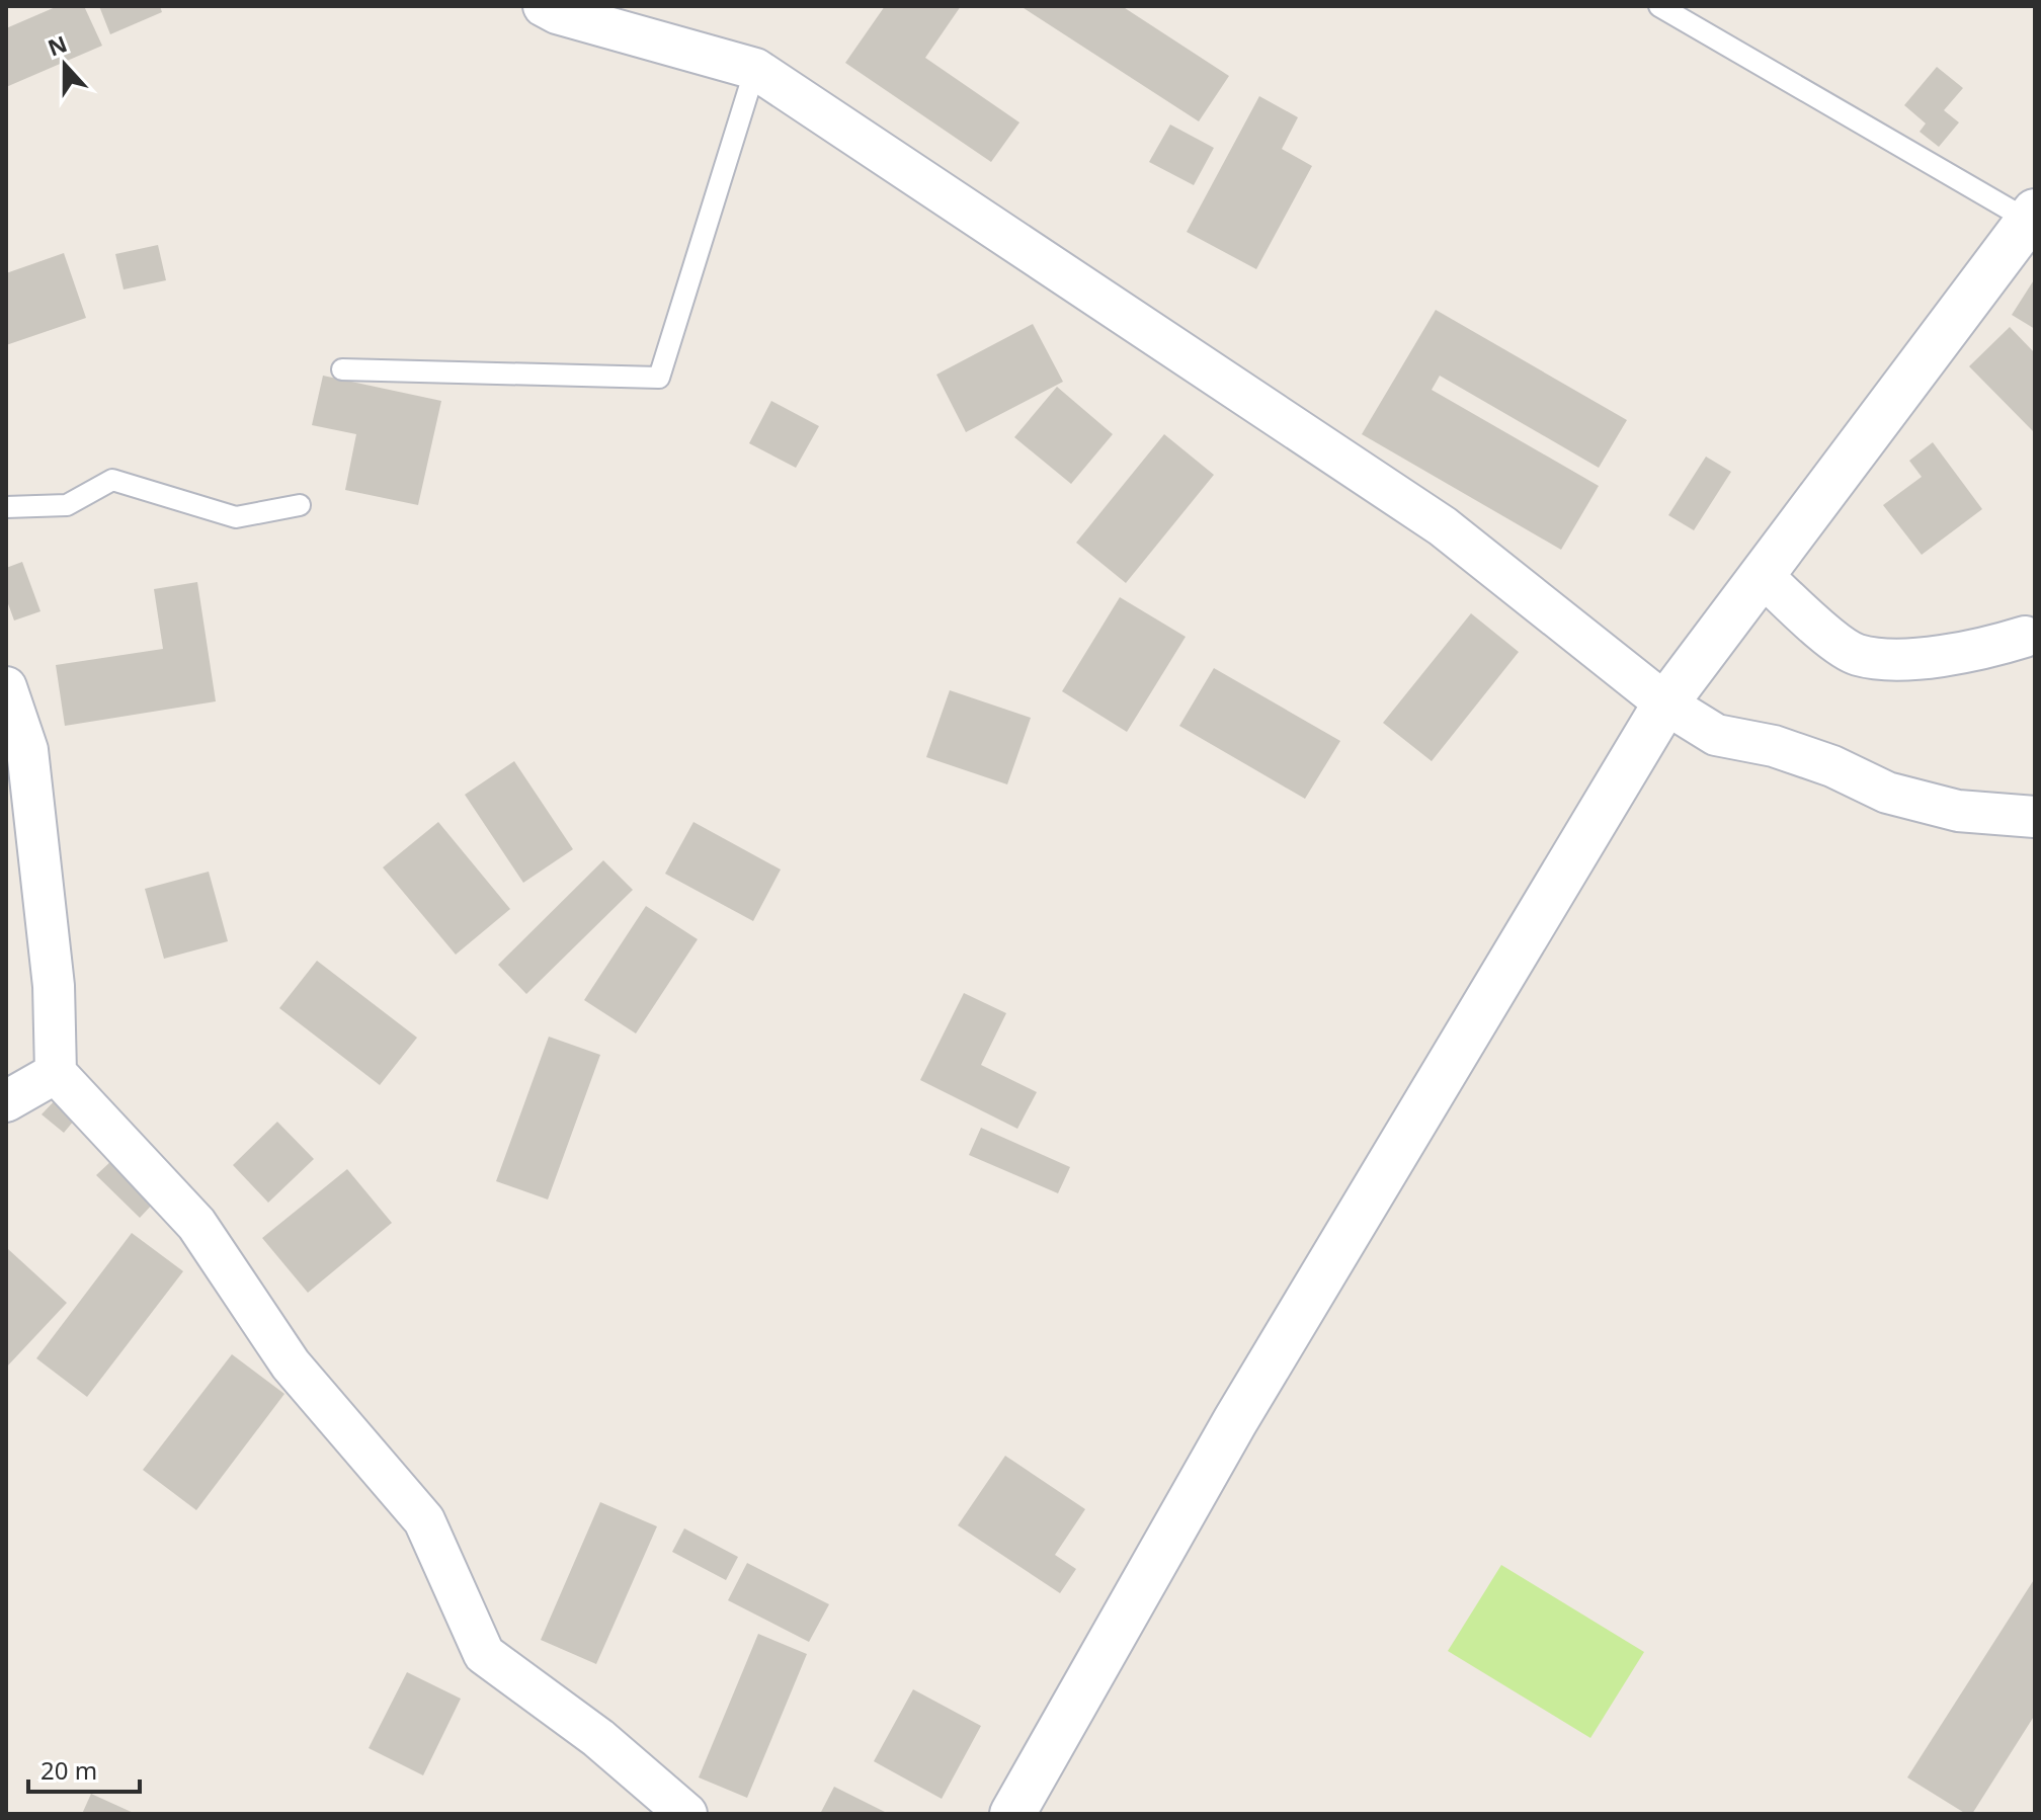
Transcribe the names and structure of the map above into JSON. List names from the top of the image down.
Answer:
{
  "scale_bar": "20 m",
  "north": "top"
}
